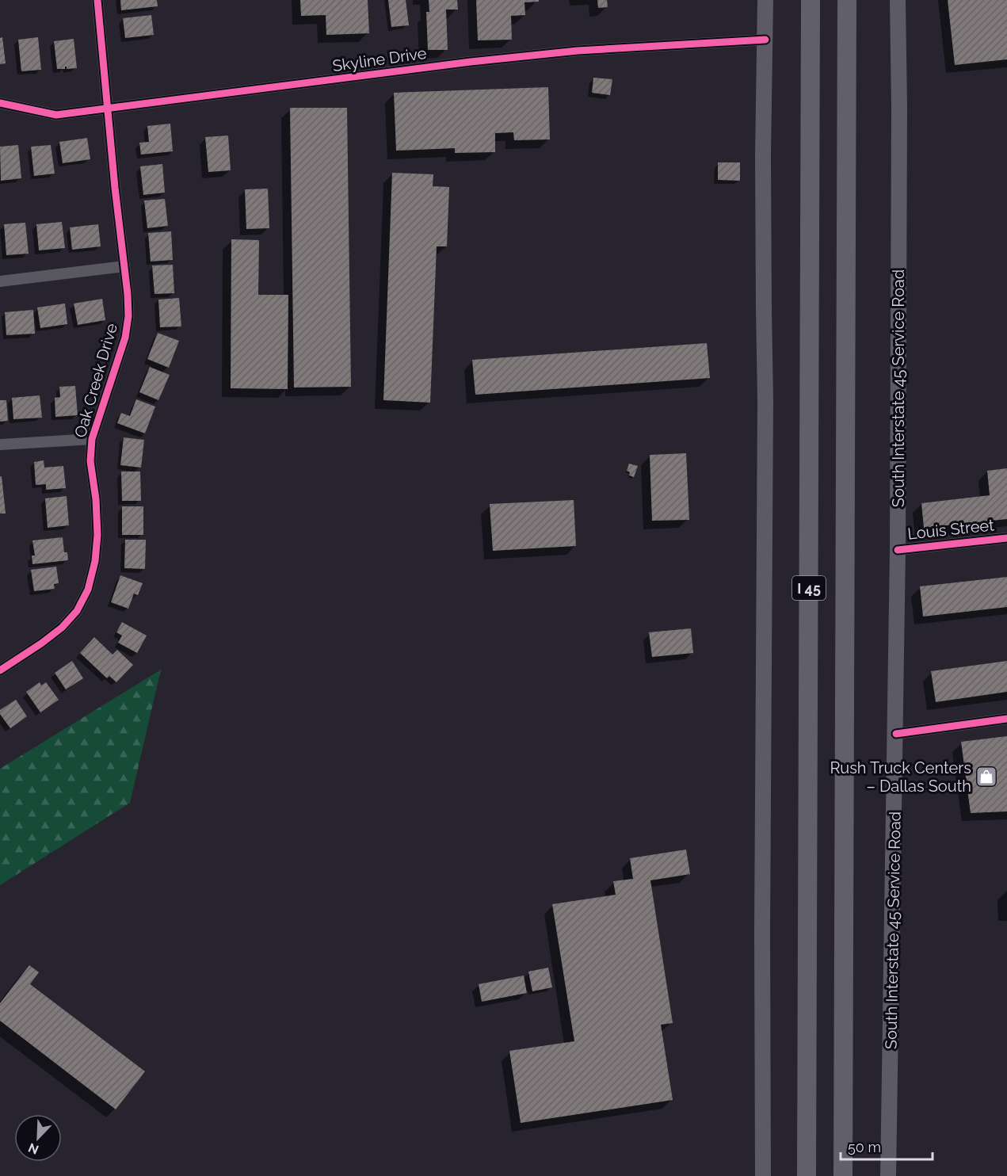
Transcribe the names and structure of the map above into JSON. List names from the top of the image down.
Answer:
{
  "streets": {
    "highway": ["I 45"],
    "main road": ["South Interstate 45 Service Road"],
    "street": ["Skyline Drive", "Oak Creek Drive", "Louis Street"]
  },
  "crossings": [
    ["Skyline Drive", "Oak Creek Drive"],
    ["South Interstate 45 Service Road", "Louis Street"]
  ],
  "places": {
    "shop": ["Rush Truck Centers – Dallas South"]
  },
  "scale_bar": "50 m",
  "north": "bottom left"
}
